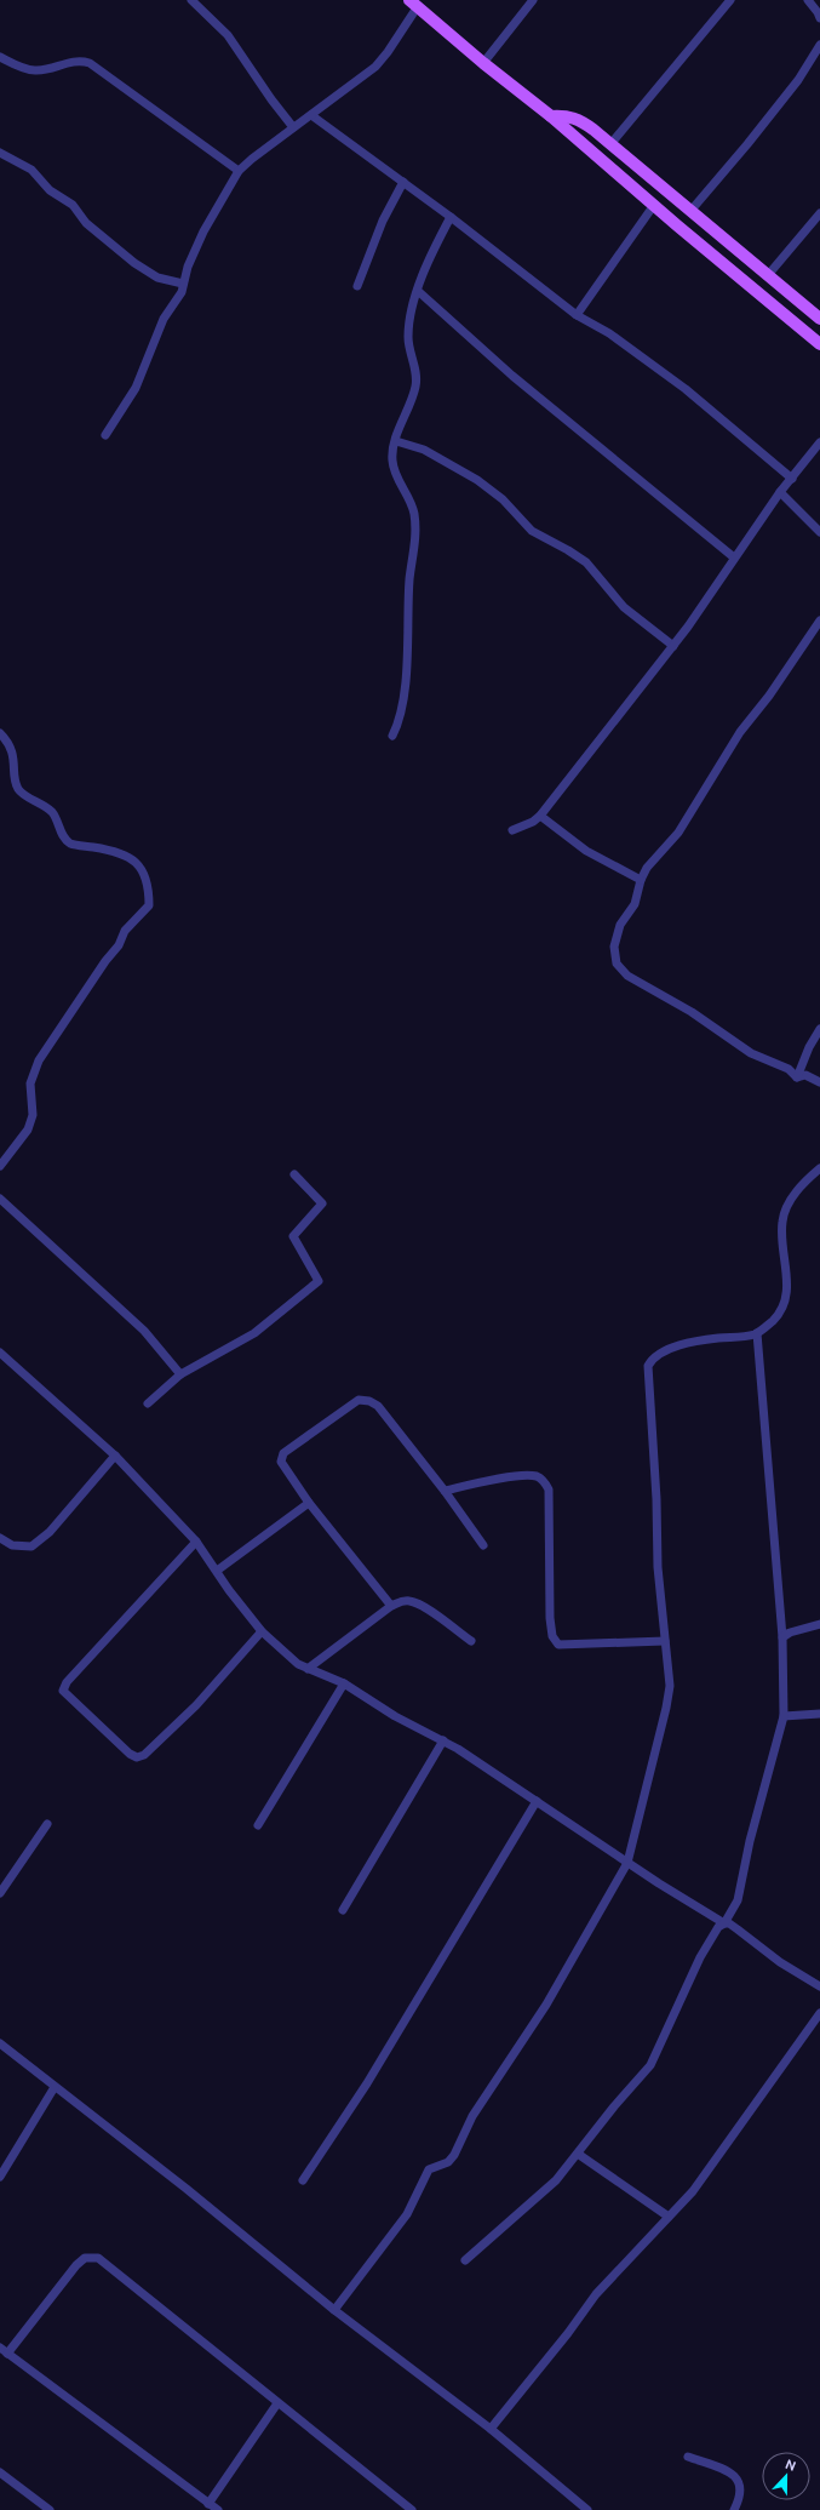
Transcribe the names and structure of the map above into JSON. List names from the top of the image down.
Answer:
{
  "north": "top"
}
